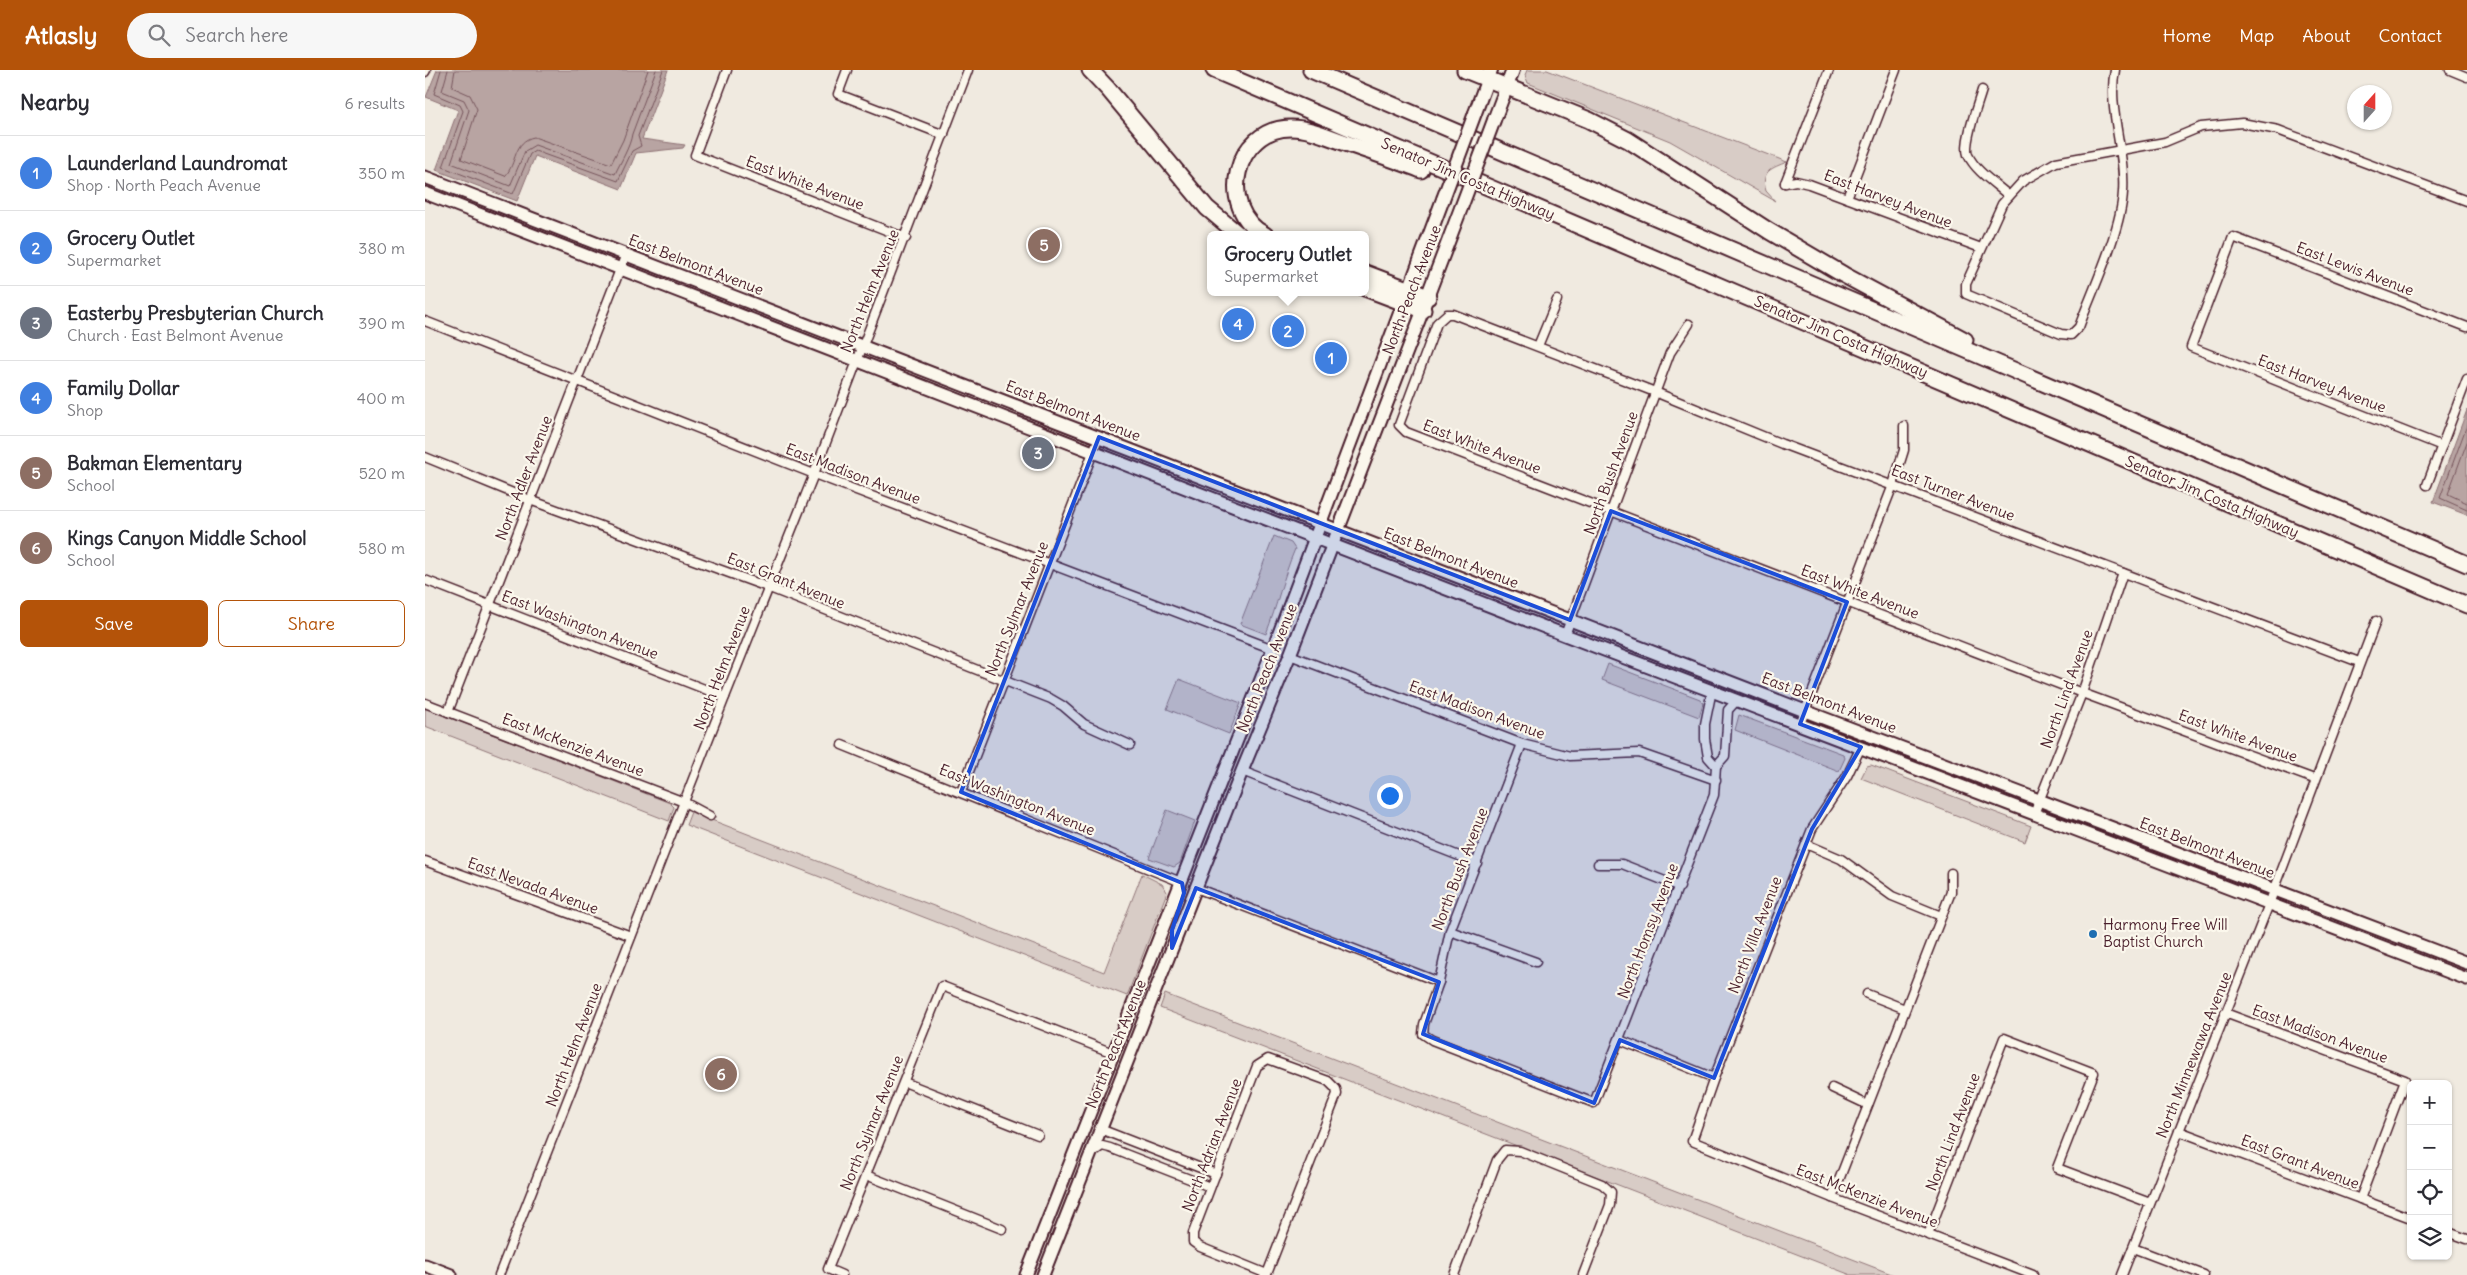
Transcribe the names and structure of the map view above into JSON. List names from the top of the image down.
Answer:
{
  "streets": {
    "highway": ["Senator Jim Costa Highway"],
    "main road": ["East Belmont Avenue", "North Peach Avenue"],
    "street": [
      "East White Avenue",
      "East Harvey Avenue",
      "East Lewis Avenue",
      "North Helm Avenue",
      "North Bush Avenue",
      "East Madison Avenue",
      "North Adler Avenue",
      "East Turner Avenue",
      "East Grant Avenue",
      "North Sylmar Avenue",
      "East Washington Avenue",
      "North Lind Avenue",
      "East McKenzie Avenue",
      "East Nevada Avenue",
      "North Homsy Avenue",
      "North Villa Avenue",
      "North Minnewawa Avenue",
      "North Adrian Avenue"
    ]
  },
  "crossings": [
    ["East White Avenue", "North Helm Avenue"],
    ["East White Avenue", "North Bush Avenue"],
    ["East White Avenue", "East Turner Avenue"],
    ["East White Avenue", "North Lind Avenue"],
    ["East White Avenue", "North Minnewawa Avenue"],
    ["East Harvey Avenue", "East Lewis Avenue"],
    ["East Belmont Avenue", "North Peach Avenue"],
    ["East Belmont Avenue", "North Helm Avenue"],
    ["East Belmont Avenue", "North Bush Avenue"],
    ["East Belmont Avenue", "North Adler Avenue"],
    ["East Belmont Avenue", "North Sylmar Avenue"],
    ["East Belmont Avenue", "North Lind Avenue"],
    ["East Belmont Avenue", "North Homsy Avenue"],
    ["East Belmont Avenue", "North Villa Avenue"],
    ["East Belmont Avenue", "North Minnewawa Avenue"],
    ["North Peach Avenue", "East Madison Avenue"],
    ["North Peach Avenue", "North Sylmar Avenue"],
    ["North Peach Avenue", "East Washington Avenue"],
    ["North Helm Avenue", "East Madison Avenue"],
    ["North Helm Avenue", "East Grant Avenue"],
    ["North Helm Avenue", "East Washington Avenue"],
    ["North Helm Avenue", "East McKenzie Avenue"],
    ["North Helm Avenue", "East Nevada Avenue"],
    ["North Bush Avenue", "East Madison Avenue"],
    ["North Bush Avenue", "East Turner Avenue"],
    ["North Bush Avenue", "North Homsy Avenue"],
    ["East Madison Avenue", "North Adler Avenue"],
    ["East Madison Avenue", "East Grant Avenue"],
    ["East Madison Avenue", "North Sylmar Avenue"],
    ["East Madison Avenue", "North Homsy Avenue"],
    ["East Madison Avenue", "North Minnewawa Avenue"],
    ["North Adler Avenue", "East Grant Avenue"],
    ["North Adler Avenue", "East Washington Avenue"],
    ["North Adler Avenue", "East McKenzie Avenue"],
    ["East Turner Avenue", "North Lind Avenue"],
    ["East Turner Avenue", "North Minnewawa Avenue"],
    ["East Grant Avenue", "North Sylmar Avenue"],
    ["East Grant Avenue", "North Minnewawa Avenue"],
    ["North Sylmar Avenue", "East Washington Avenue"],
    ["North Lind Avenue", "East McKenzie Avenue"],
    ["North Lind Avenue", "North Minnewawa Avenue"],
    ["East McKenzie Avenue", "North Villa Avenue"]
  ],
  "places": ["Harmony Free Will Baptist Church"],
  "north": "top",
  "page": {
    "header": "Atlasly",
    "search": "Search here",
    "nav": [
      "Home",
      "Map",
      "About",
      "Contact"
    ],
    "heading": ["Nearby", "6 results"],
    "list": [
      {
        "mark": "1",
        "name": "Launderland Laundromat",
        "note": "Shop · North Peach Avenue",
        "value": "350 m"
      },
      {
        "mark": "2",
        "name": "Grocery Outlet",
        "note": "Supermarket",
        "value": "380 m"
      },
      {
        "mark": "3",
        "name": "Easterby Presbyterian Church",
        "note": "Church · East Belmont Avenue",
        "value": "390 m"
      },
      {
        "mark": "4",
        "name": "Family Dollar",
        "note": "Shop",
        "value": "400 m"
      },
      {
        "mark": "5",
        "name": "Bakman Elementary",
        "note": "School",
        "value": "520 m"
      },
      {
        "mark": "6",
        "name": "Kings Canyon Middle School",
        "note": "School",
        "value": "580 m"
      }
    ],
    "pins": [
      "5",
      "4",
      "2",
      "1",
      "3",
      "6"
    ],
    "popup": ["Grocery Outlet", "Supermarket"],
    "buttons": ["Save", "Share"],
    "map_buttons": ["+", "−"]
  }
}
